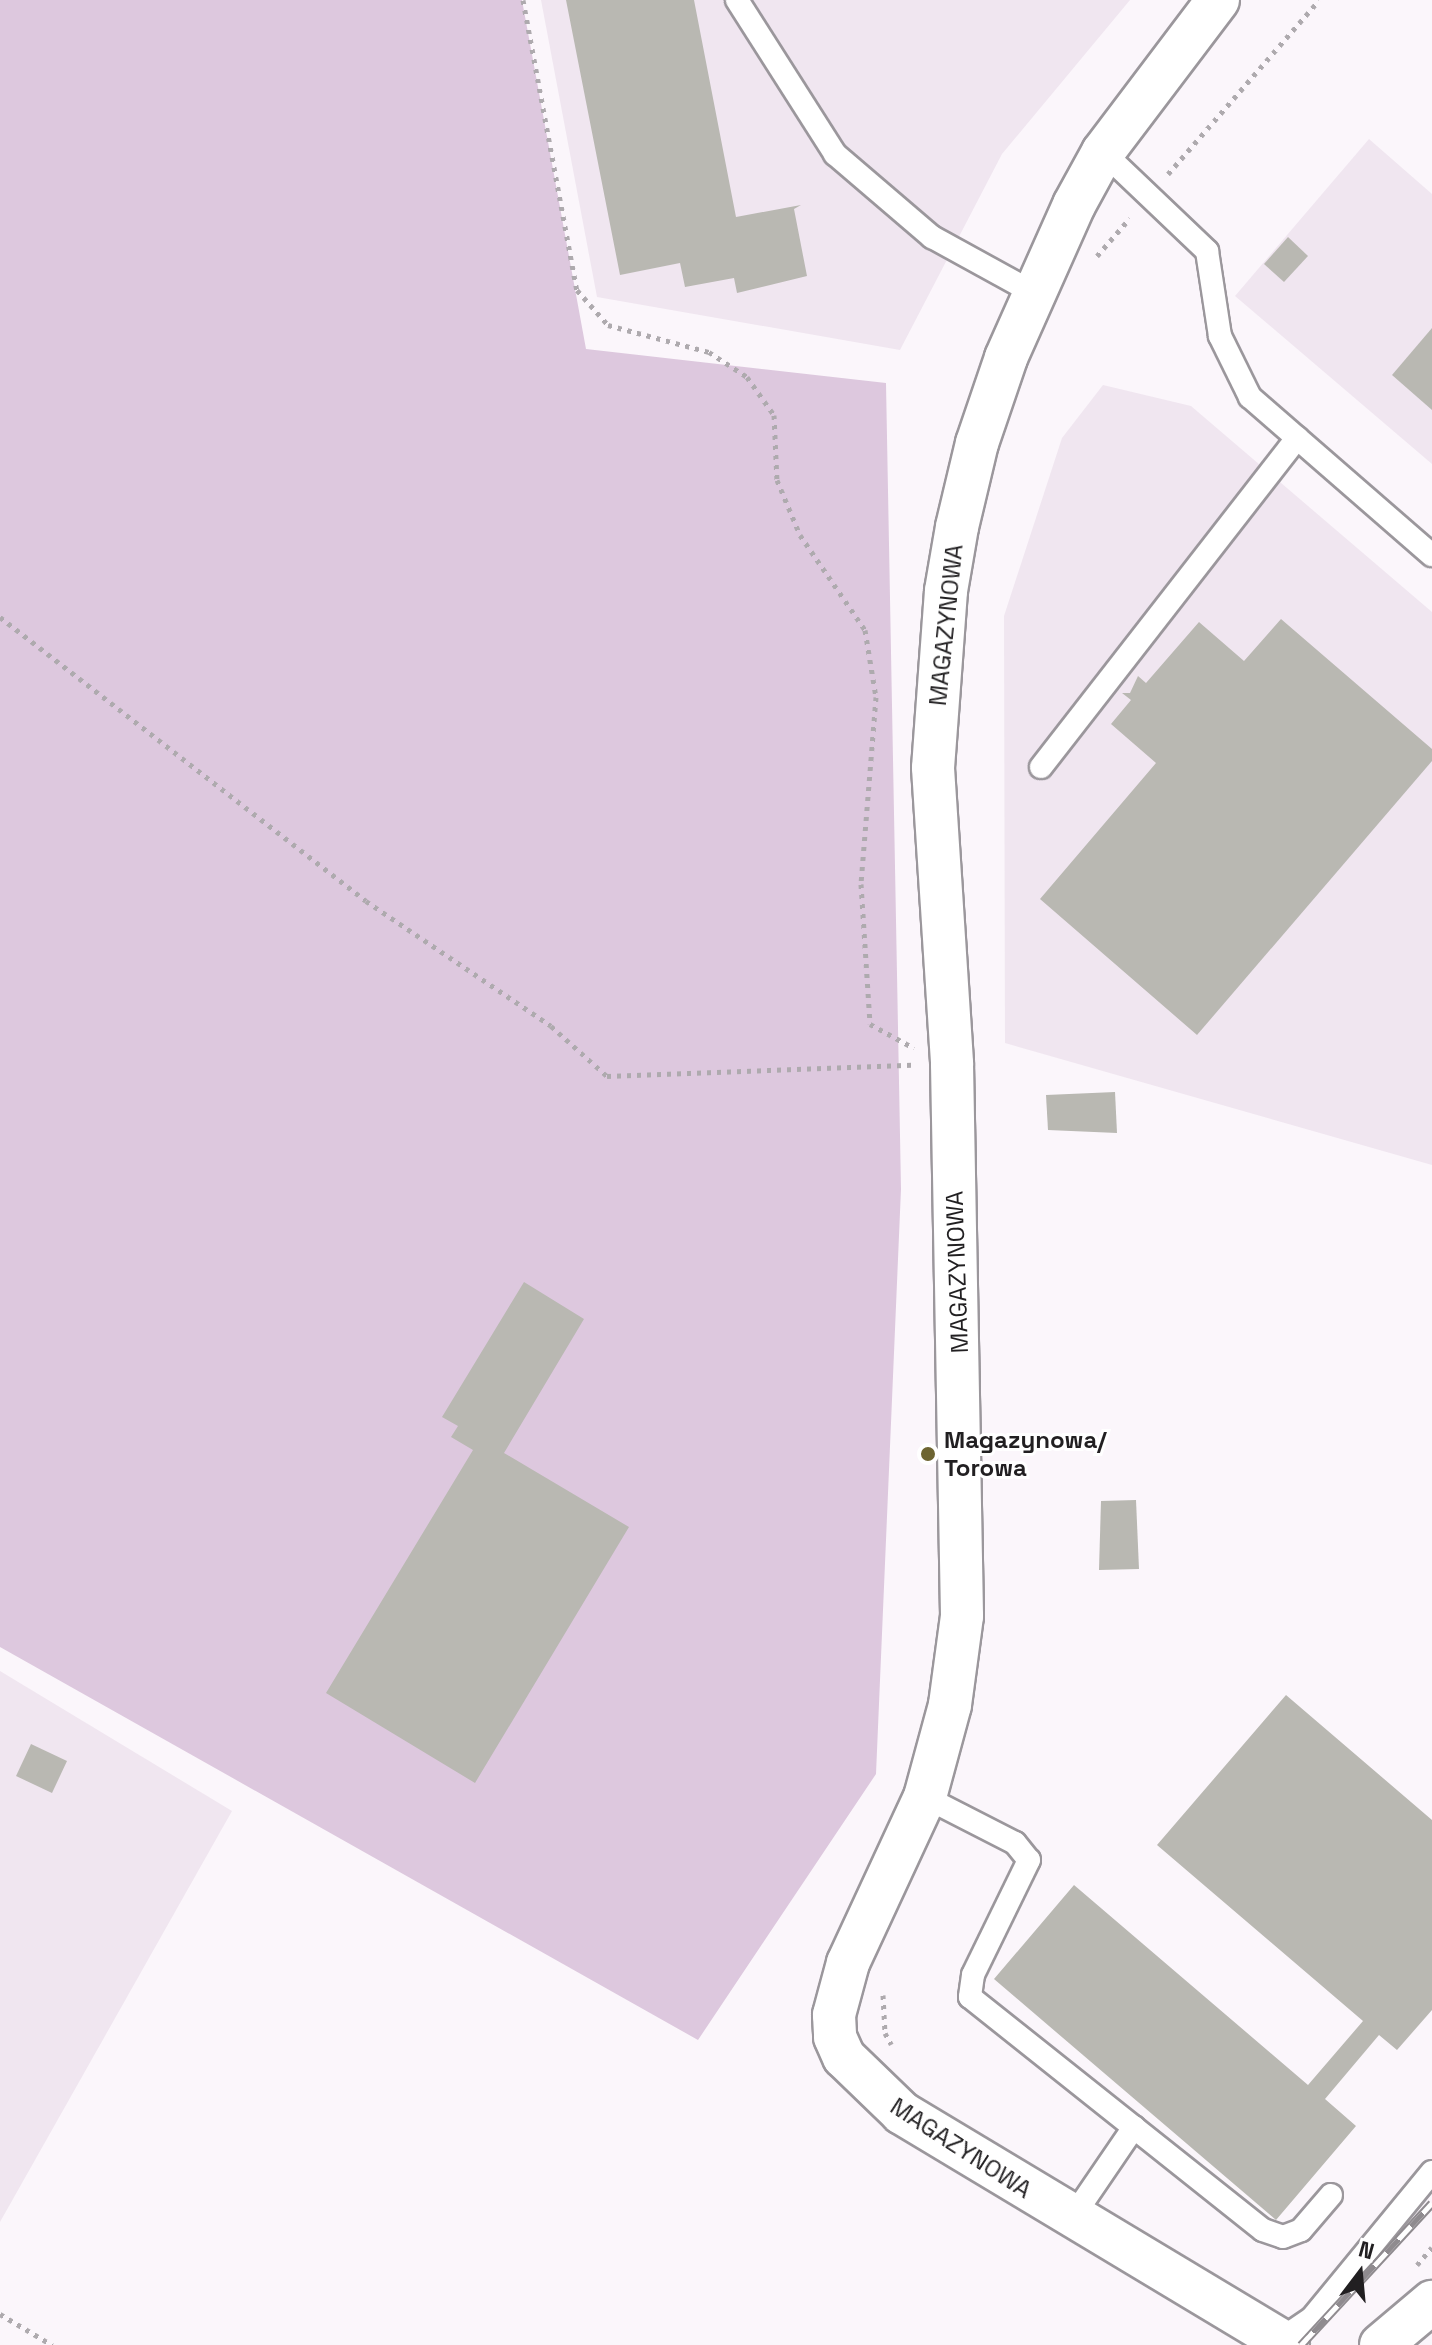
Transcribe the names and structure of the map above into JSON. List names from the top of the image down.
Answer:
{
  "streets": {
    "street": ["MAGAZYNOWA"]
  },
  "places": ["Magazynowa/ Torowa"],
  "north": "top"
}
